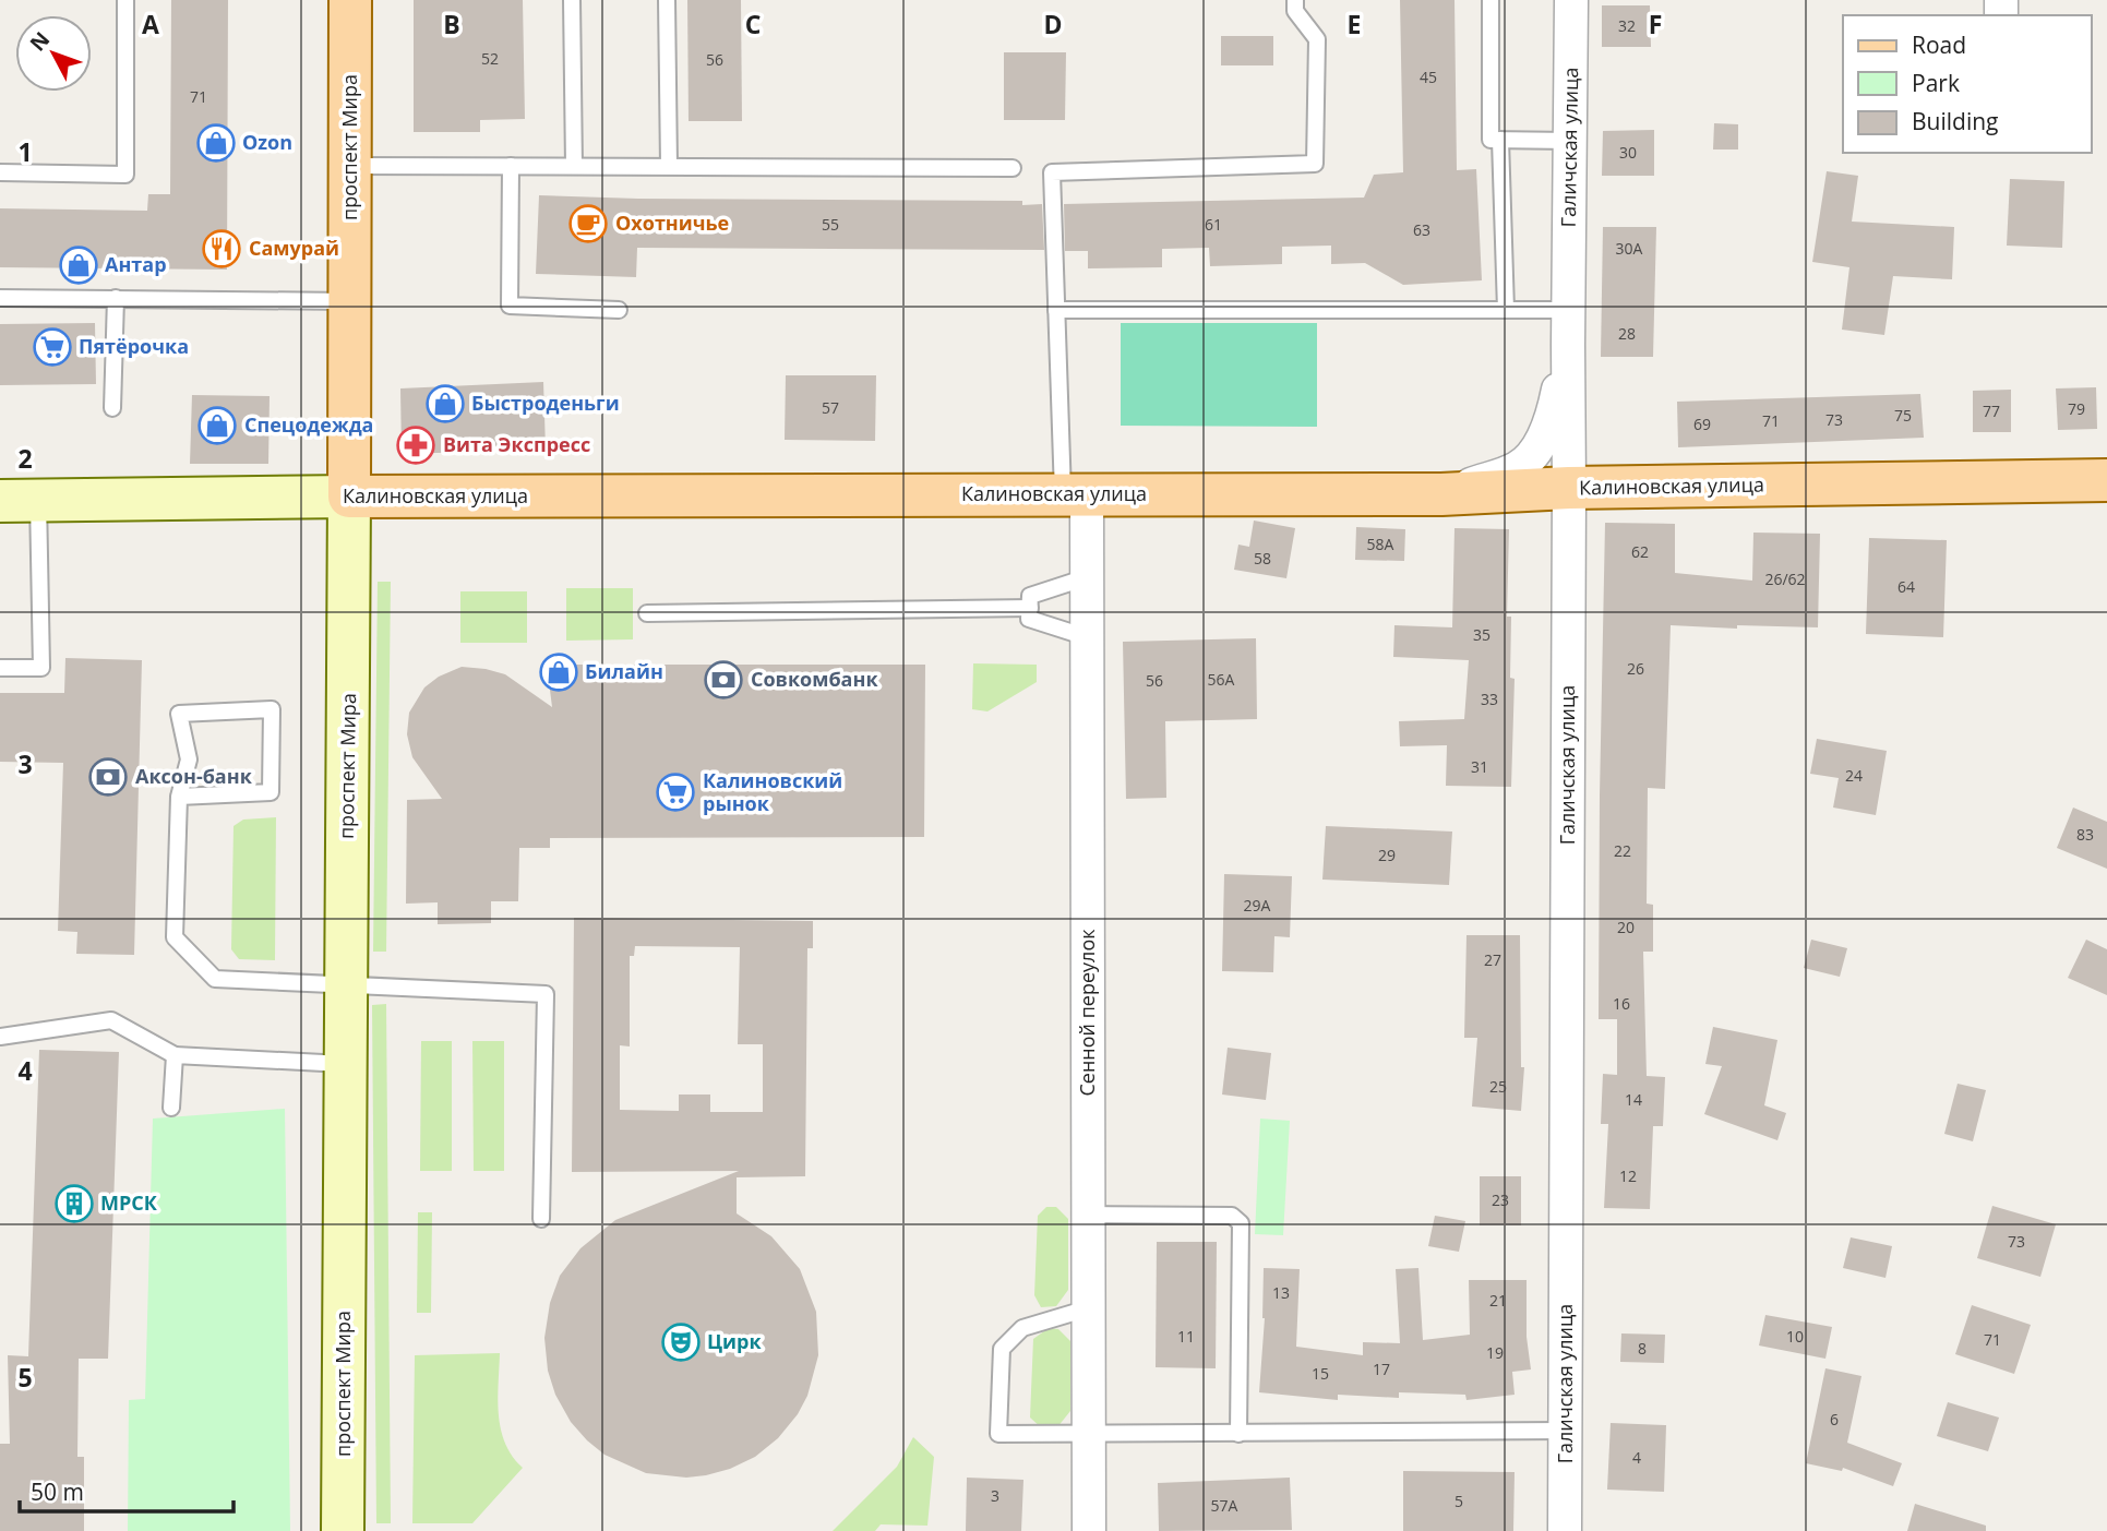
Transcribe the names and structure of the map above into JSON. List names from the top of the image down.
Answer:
{
  "streets": {
    "main road": ["проспект Мира", "Калиновская улица"],
    "street": ["Галичская улица", "Сенной переулок"]
  },
  "crossings": [
    ["проспект Мира", "Калиновская улица"],
    ["Галичская улица", "Калиновская улица"],
    ["Калиновская улица", "Сенной переулок"]
  ],
  "places": {
    "shop": [
      "Ozon",
      "Антар",
      "Быстроденьги",
      "Спецодежда",
      "Билайн"
    ],
    "cafe": ["Охотничье"],
    "restaurant": ["Самурай"],
    "supermarket": ["Пятёрочка", "Калиновский рынок"],
    "pharmacy": ["Вита Экспресс"],
    "bank": ["Совкомбанк", "Аксон-банк"],
    "building": ["МРСК"],
    "theatre": ["Цирк"]
  },
  "house_numbers": [
    "32",
    "52",
    "56",
    "45",
    "71",
    "30",
    "55",
    "61",
    "63",
    "30А",
    "28",
    "57",
    "79",
    "77",
    "75",
    "73",
    "71",
    "69",
    "58А",
    "62",
    "58",
    "26/62",
    "64",
    "35",
    "26",
    "56А",
    "56",
    "33",
    "31",
    "24",
    "83",
    "22",
    "29",
    "29А",
    "20",
    "27",
    "16",
    "25",
    "14",
    "12",
    "23",
    "73",
    "13",
    "21",
    "11",
    "10",
    "71",
    "8",
    "19",
    "17",
    "15",
    "6",
    "4",
    "3",
    "5",
    "57А"
  ],
  "legend": ["Road", "Park", "Building"],
  "scale_bar": "50 m",
  "north": "top left",
  "grid": {
    "columns": [
      "A",
      "B",
      "C",
      "D",
      "E",
      "F"
    ],
    "rows": [
      "1",
      "2",
      "3",
      "4",
      "5"
    ]
  }
}
